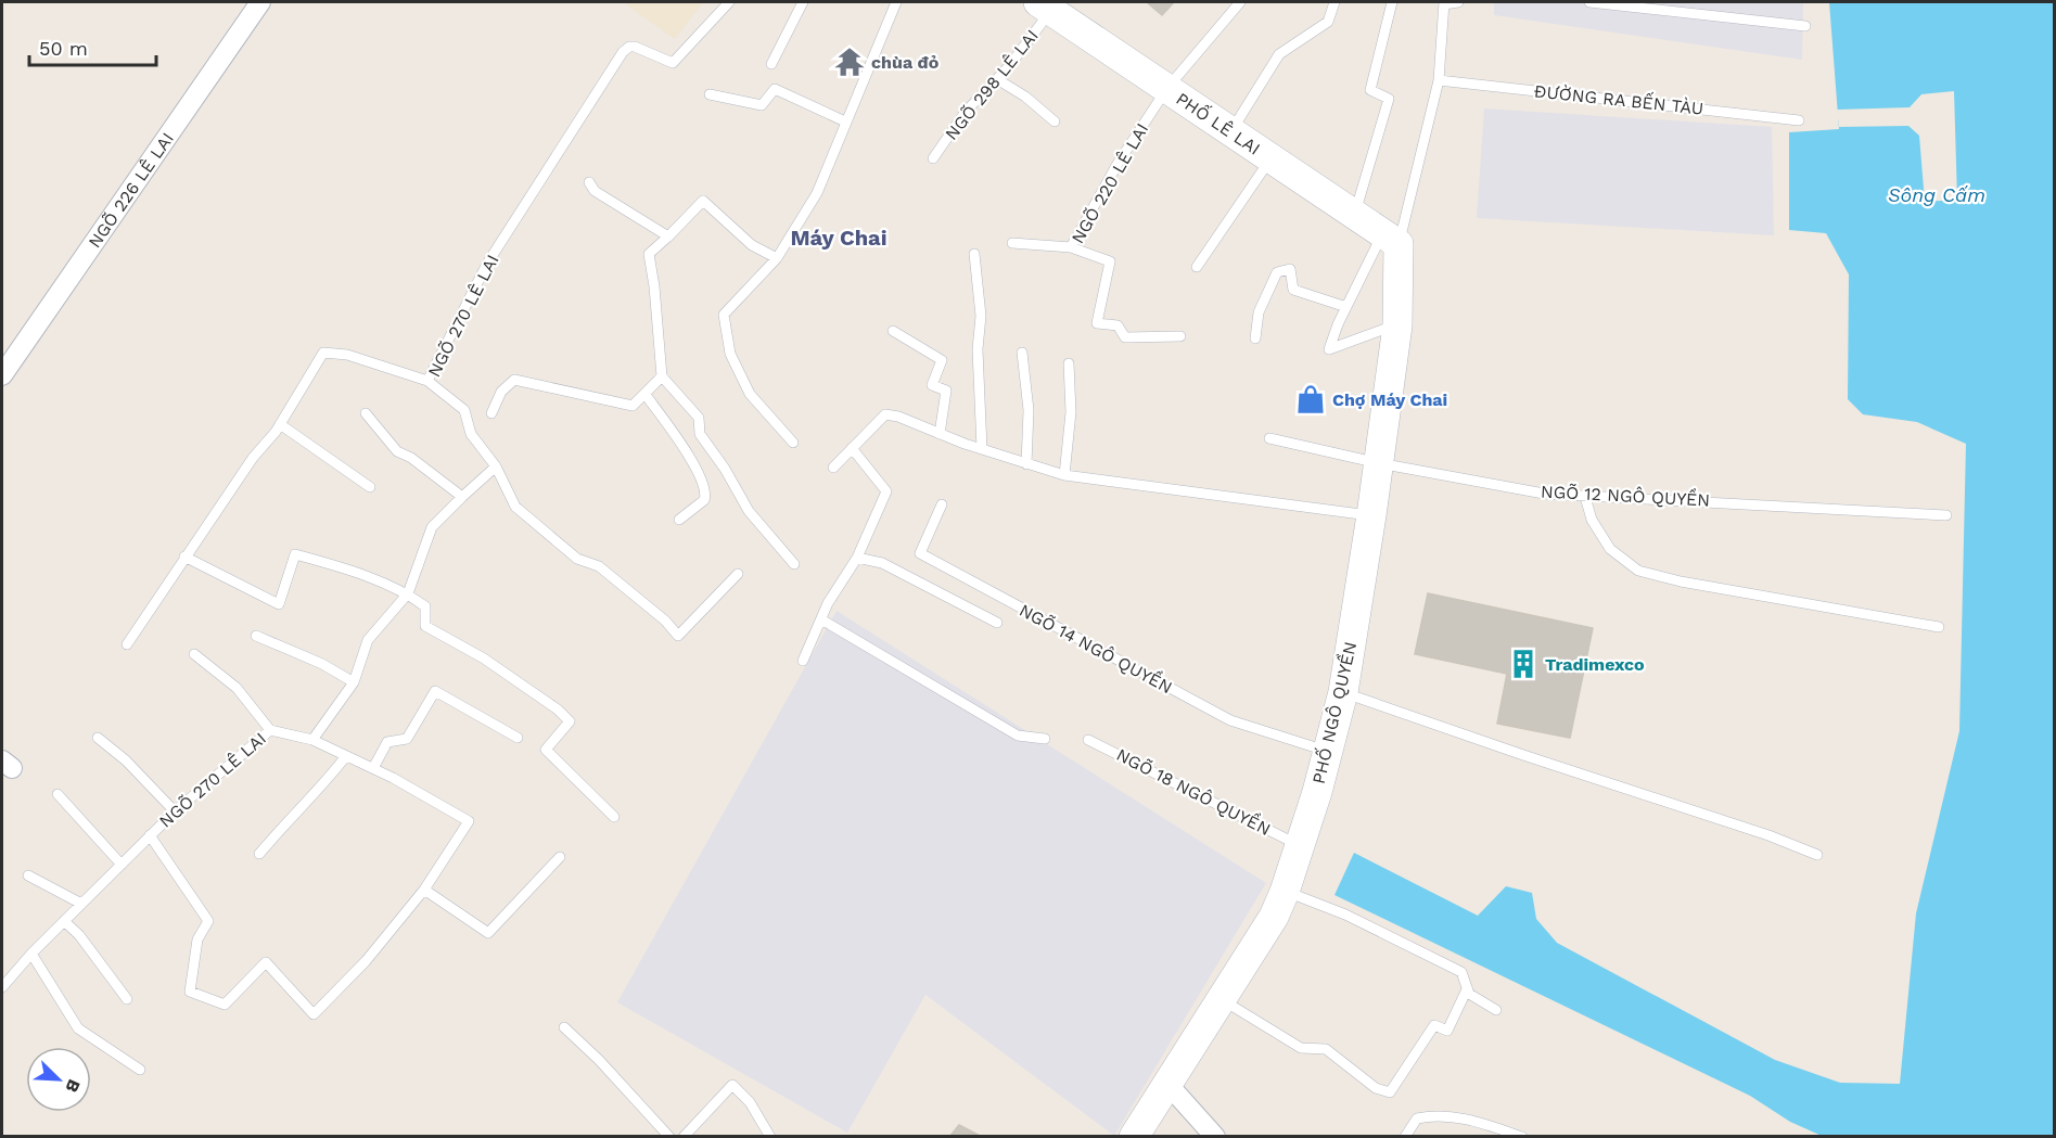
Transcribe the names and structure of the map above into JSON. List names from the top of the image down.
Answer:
{
  "streets": {
    "street": ["PHỐ LÊ LAI", "NGÕ 226 LÊ LAI", "PHỐ NGÔ QUYỀN"],
    "lane": [
      "NGÕ 298 LÊ LAI",
      "ĐƯỜNG RA BẾN TÀU",
      "NGÕ 220 LÊ LAI",
      "NGÕ 270 LÊ LAI",
      "NGÕ 12 NGÔ QUYỀN",
      "NGÕ 14 NGÔ QUYỀN",
      "NGÕ 18 NGÔ QUYỀN"
    ]
  },
  "crossings": [
    ["NGÕ 298 LÊ LAI", "PHỐ LÊ LAI"],
    ["PHỐ LÊ LAI", "NGÕ 220 LÊ LAI"],
    ["PHỐ LÊ LAI", "PHỐ NGÔ QUYỀN"],
    ["NGÕ 12 NGÔ QUYỀN", "PHỐ NGÔ QUYỀN"],
    ["NGÕ 14 NGÔ QUYỀN", "PHỐ NGÔ QUYỀN"],
    ["PHỐ NGÔ QUYỀN", "NGÕ 18 NGÔ QUYỀN"]
  ],
  "districts": ["Máy Chai"],
  "water": ["Sông Cấm"],
  "places": {
    "temple": ["chùa đỏ"],
    "shop": ["Chợ Máy Chai"],
    "building": ["Tradimexco"]
  },
  "scale_bar": "50 m",
  "north": "bottom right"
}
